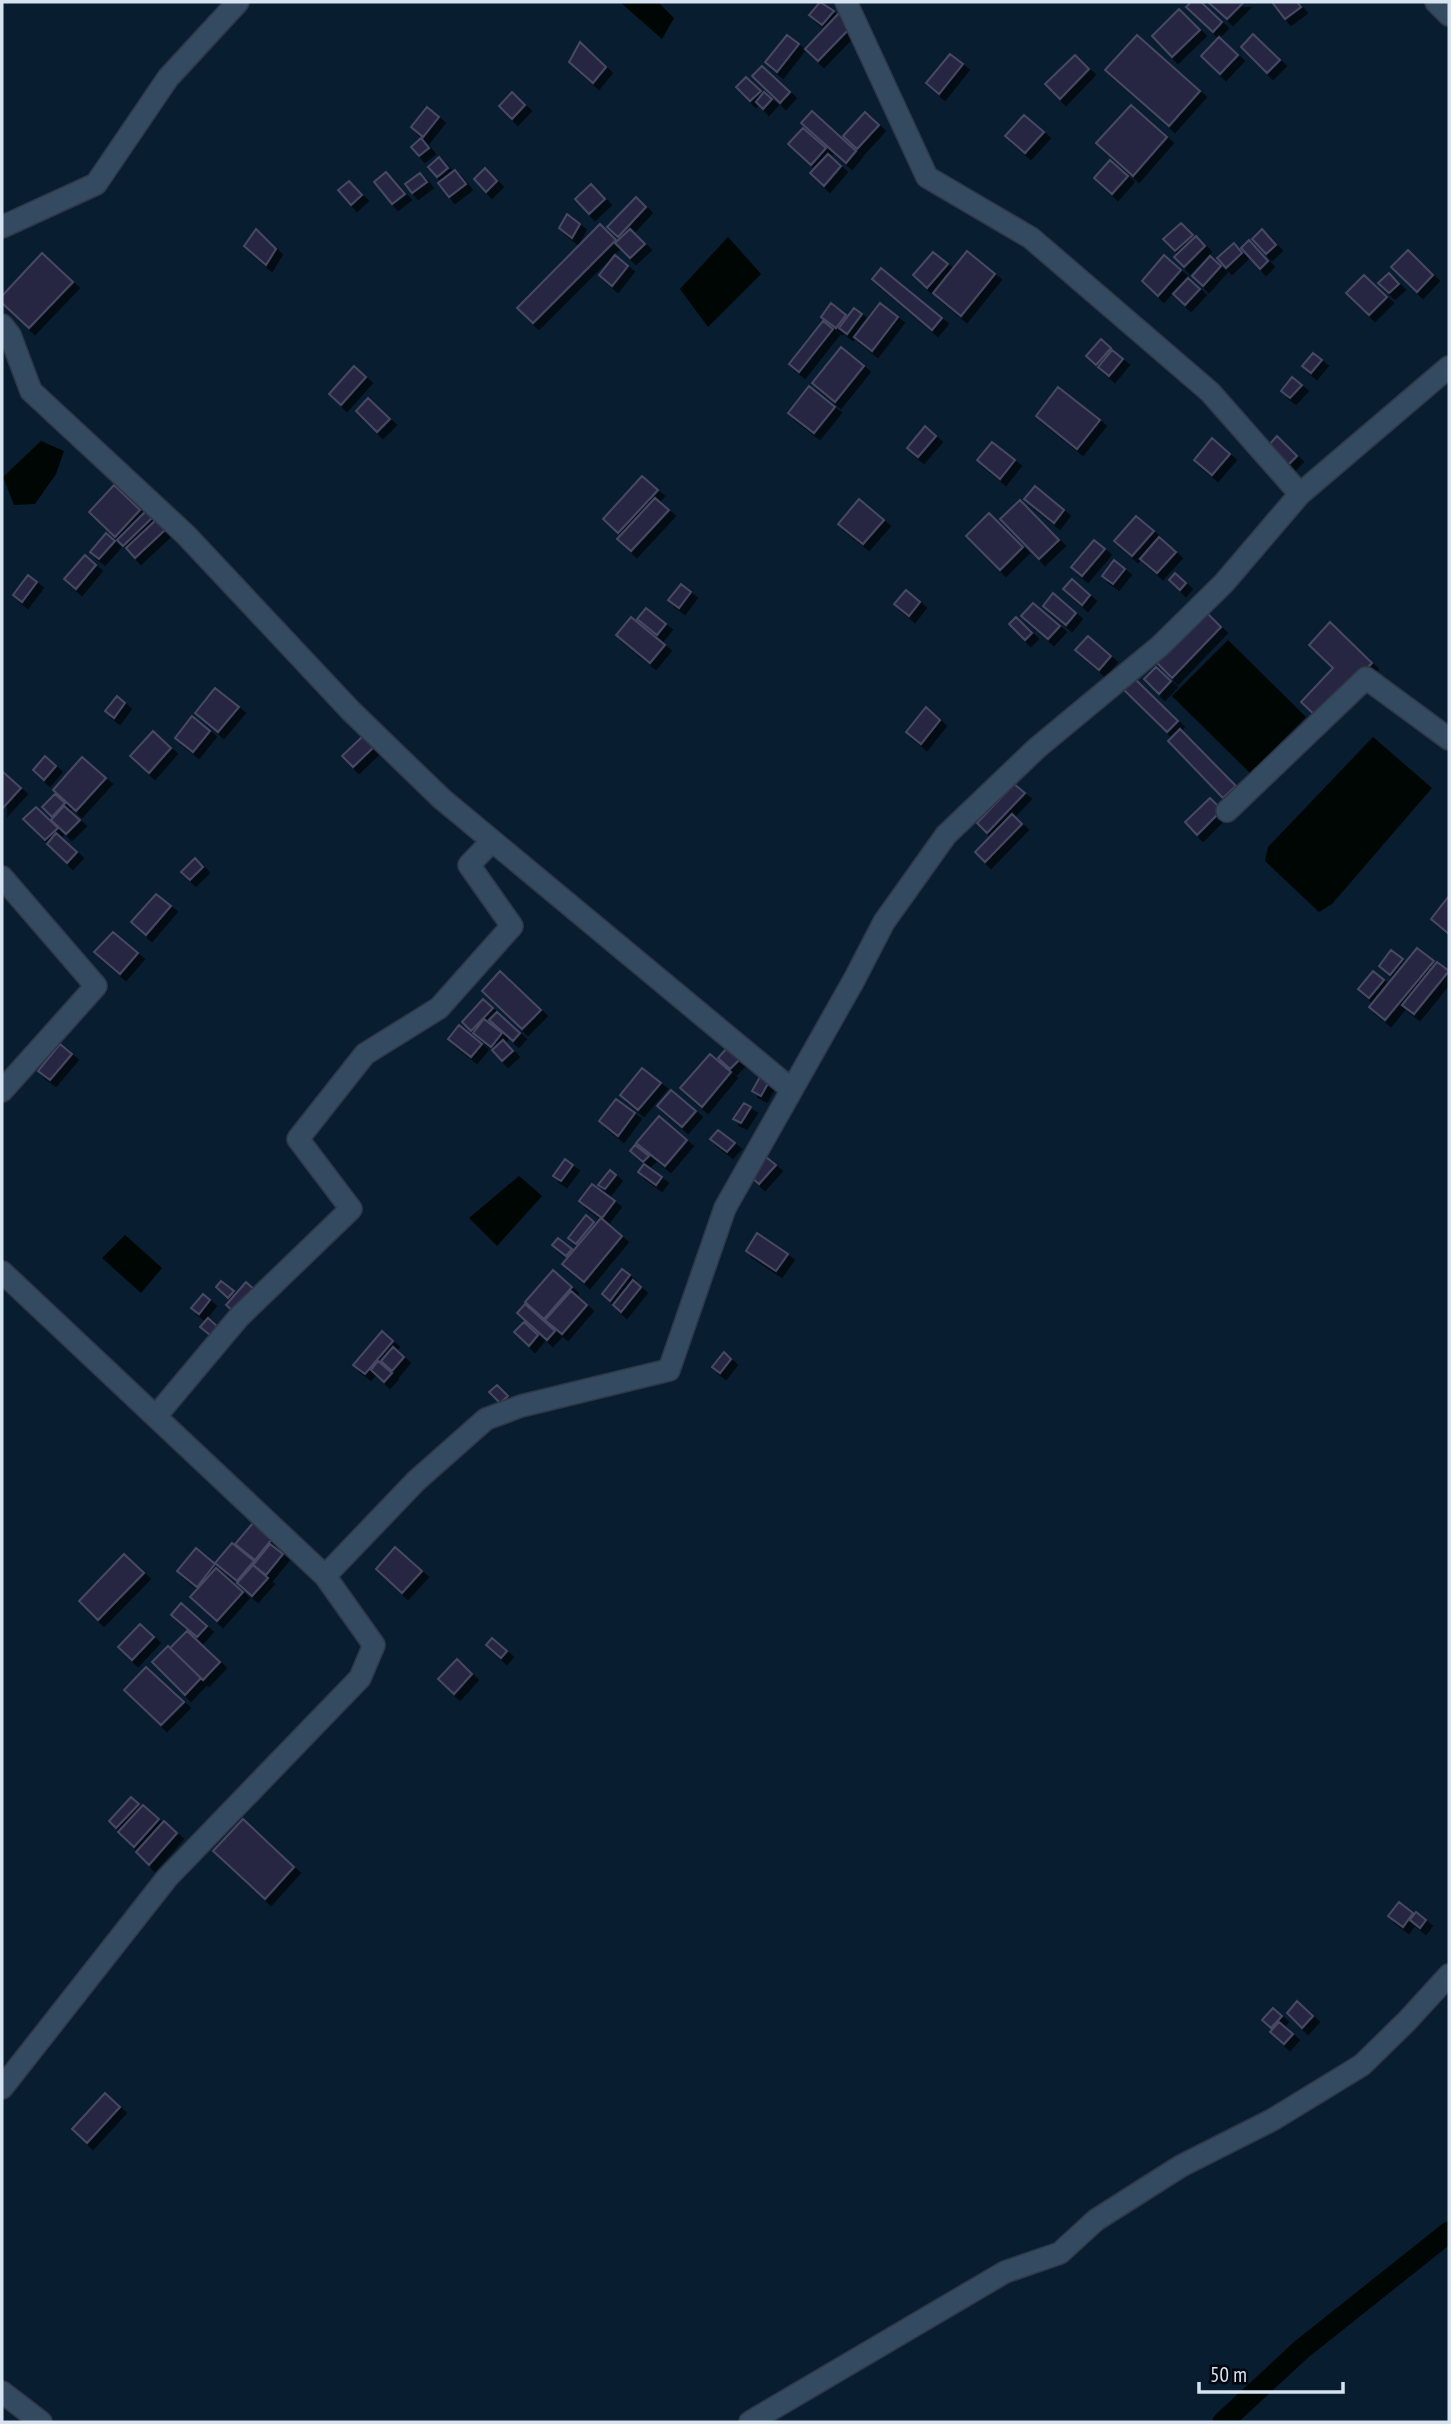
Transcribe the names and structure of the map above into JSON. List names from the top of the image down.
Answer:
{
  "scale_bar": "50 m"
}
